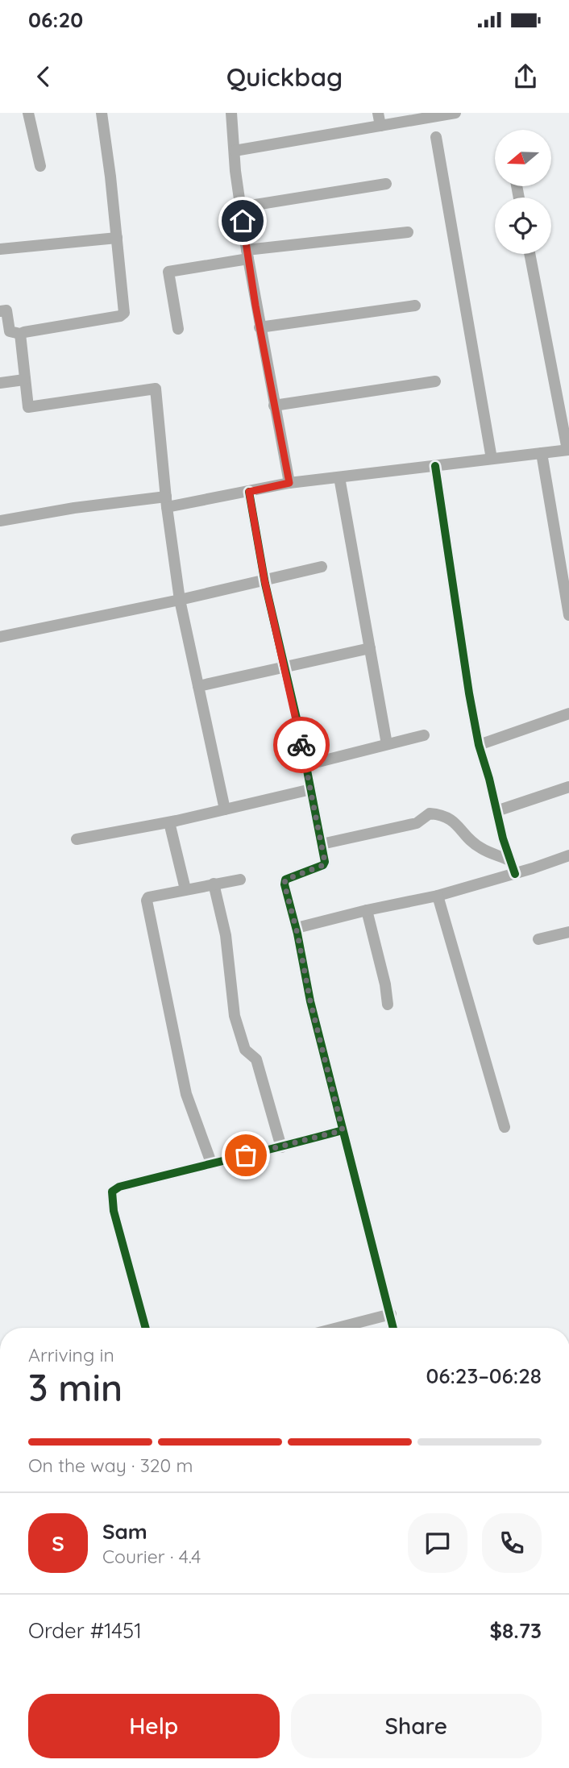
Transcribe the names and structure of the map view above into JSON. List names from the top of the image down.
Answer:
{
  "north": "left",
  "page": {
    "status": "06:20",
    "header": "Quickbag",
    "heading": ["3 min", "Arriving in", "06:23–06:28"],
    "panel": [
      "Sam",
      "Courier · 4.4",
      "Order #1451",
      "$8.73"
    ],
    "bar": "On the way · 320 m",
    "round": "S",
    "buttons": ["Help", "Share"]
  }
}
